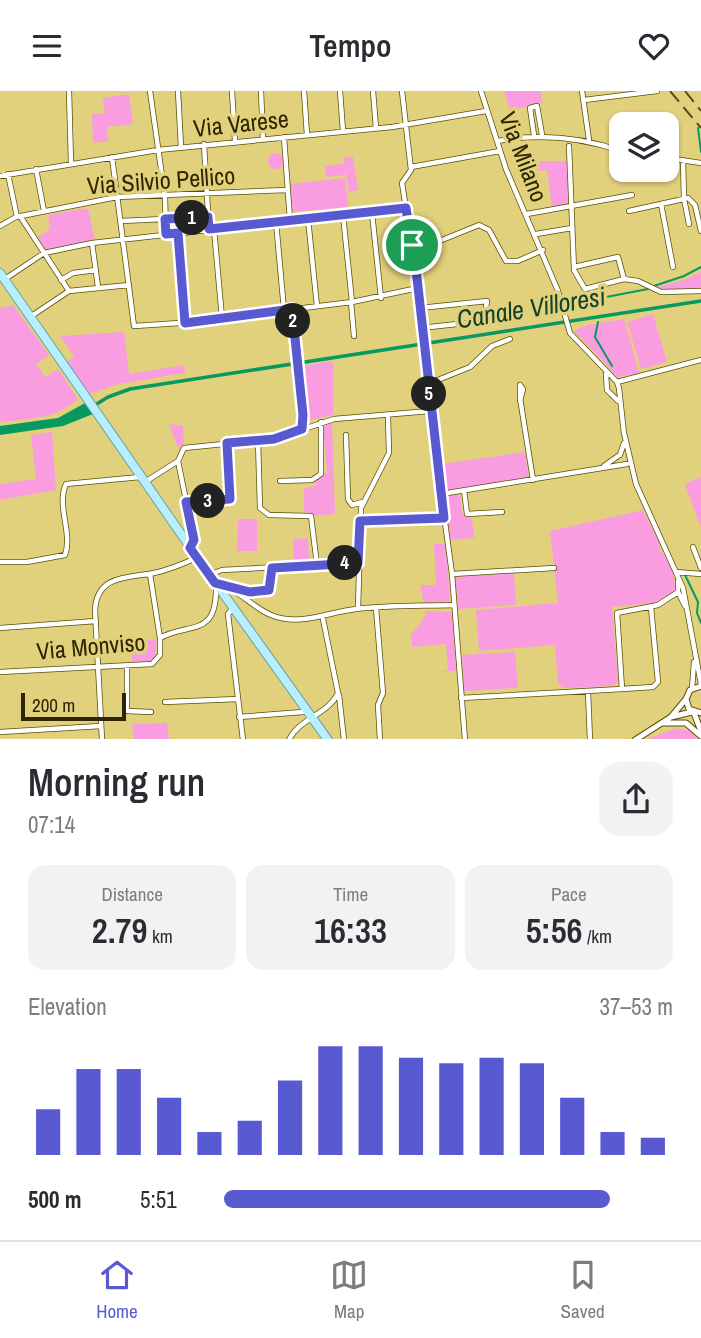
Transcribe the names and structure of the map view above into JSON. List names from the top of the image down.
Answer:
{
  "streets": {
    "street": [
      "Via Varese",
      "Via Milano",
      "Via Silvio Pellico",
      "Via Monviso"
    ]
  },
  "crossings": [
    ["Via Varese", "Via Milano"]
  ],
  "water": ["Canale Villoresi"],
  "scale_bar": "200 m",
  "page": {
    "header": "Tempo",
    "pins": [
      "1",
      "2",
      "5",
      "3",
      "4"
    ],
    "scale": "200 m",
    "heading": ["Morning run", "07:14"],
    "stats": [
      ["Distance", "2.79 km"],
      ["Time", "16:33"],
      ["Pace", "5:56 /km"]
    ],
    "chart": ["Elevation", "37–53 m"],
    "list": [
      {
        "name": "500 m",
        "note": "5:51"
      }
    ],
    "tabs": ["Home", "Map", "Saved"]
  }
}
